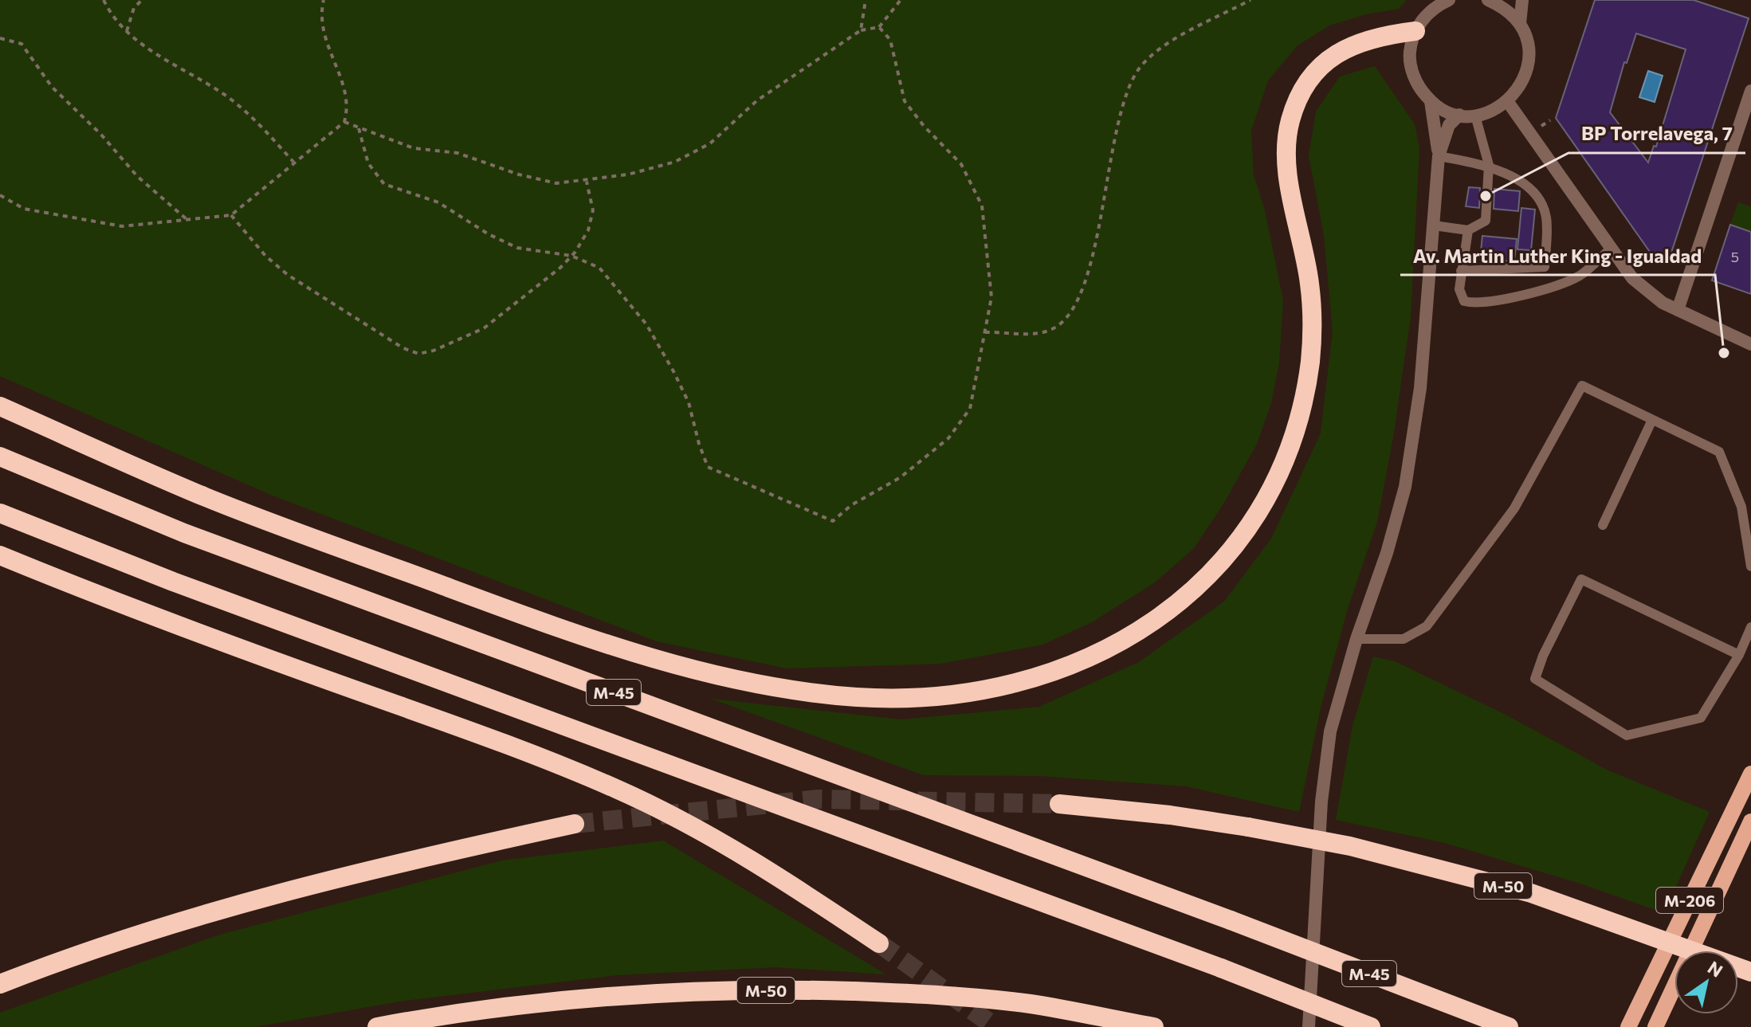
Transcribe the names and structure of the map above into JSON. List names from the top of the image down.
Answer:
{
  "streets": {
    "highway": ["M-45", "M-50"],
    "main road": ["M-206"]
  },
  "places": ["BP Torrelavega, 7", "Av. Martin Luther King - Igualdad"],
  "house_numbers": ["5"],
  "north": "top right"
}
